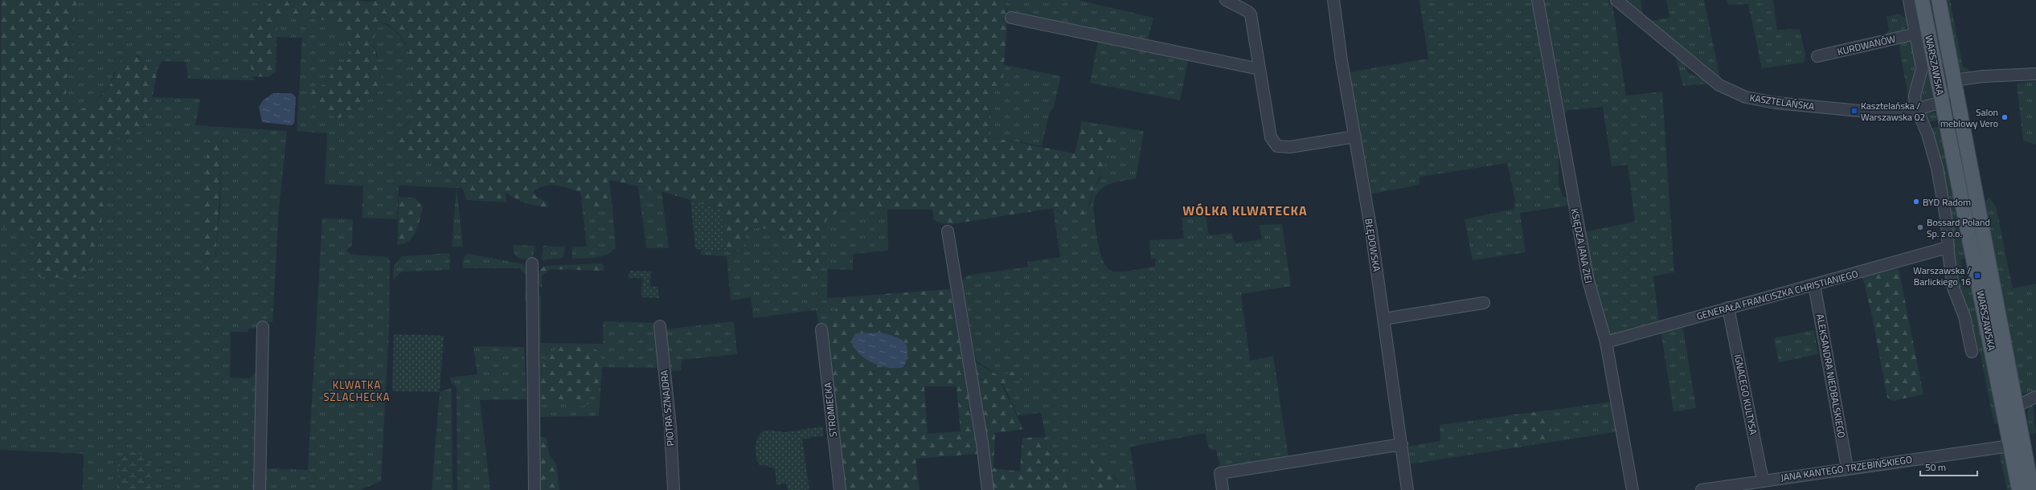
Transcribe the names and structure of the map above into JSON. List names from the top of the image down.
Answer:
{
  "streets": {
    "main road": ["WARSZAWSKA"],
    "street": [
      "KURDWANÓW",
      "KASZTELAŃSKA",
      "BŁĘDOWSKA",
      "KSIĘDZA JANA ZIEI",
      "GENERAŁA FRANCISZKA CHRISTIANIEGO",
      "ALEKSANDRA NIEDBALSKIEGO",
      "IGNACEGO KULTYSA",
      "PIOTRA SZNAJDRA",
      "STROMIECKA",
      "JANA KANTEGO TRZEBIŃSKIEGO"
    ]
  },
  "crossings": [
    ["KURDWANÓW", "WARSZAWSKA"],
    ["WARSZAWSKA", "KASZTELAŃSKA"],
    ["WARSZAWSKA", "GENERAŁA FRANCISZKA CHRISTIANIEGO"],
    ["WARSZAWSKA", "JANA KANTEGO TRZEBIŃSKIEGO"],
    ["KSIĘDZA JANA ZIEI", "GENERAŁA FRANCISZKA CHRISTIANIEGO"],
    ["GENERAŁA FRANCISZKA CHRISTIANIEGO", "ALEKSANDRA NIEDBALSKIEGO"],
    ["GENERAŁA FRANCISZKA CHRISTIANIEGO", "IGNACEGO KULTYSA"],
    ["ALEKSANDRA NIEDBALSKIEGO", "JANA KANTEGO TRZEBIŃSKIEGO"],
    ["IGNACEGO KULTYSA", "JANA KANTEGO TRZEBIŃSKIEGO"]
  ],
  "districts": ["WÓLKA KLWATECKA", "KLWATKA SZLACHECKA"],
  "places": {
    "transit": ["Kasztelańska / Warszawska 02", "Warszawska / Barlickiego 16"],
    "other": ["Salon meblowy Vero", "BYD Radom", "Bossard Poland Sp. z o.o."]
  },
  "scale_bar": "50 m"
}
